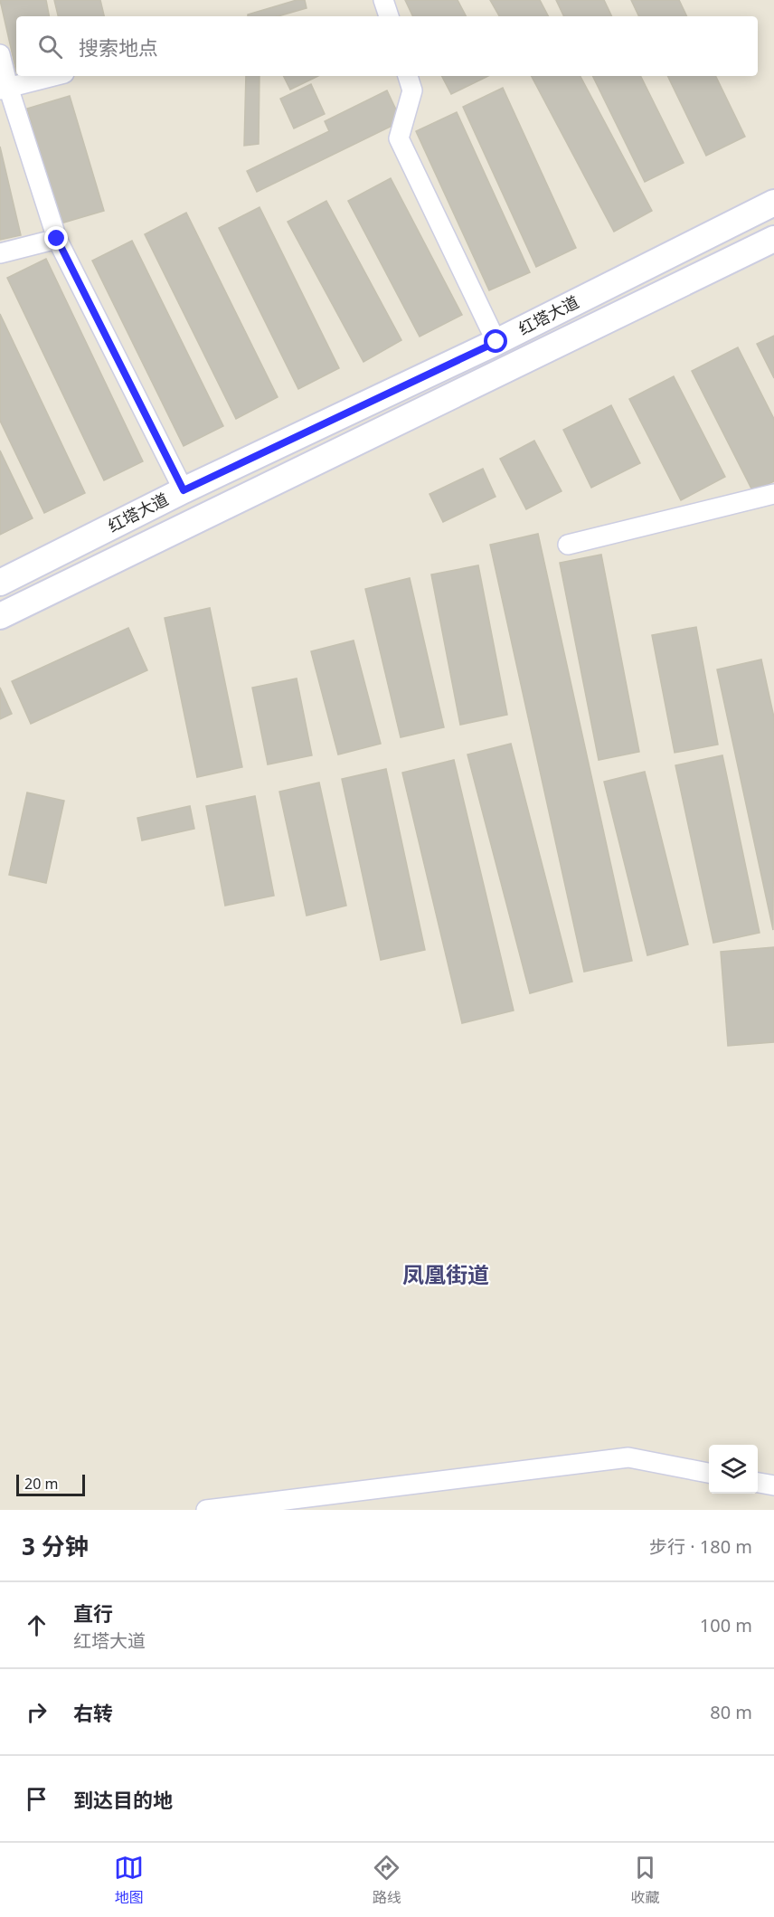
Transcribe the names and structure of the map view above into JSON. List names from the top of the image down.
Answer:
{
  "streets": {
    "main road": ["红塔大道"]
  },
  "districts": ["凤凰街道"],
  "scale_bar": "20 m",
  "page": {
    "search": "搜索地点",
    "scale": "20 m",
    "heading": ["3 分钟", "步行 · 180 m"],
    "list": [
      ["直行", "红塔大道", "100 m"],
      ["右转", "80 m"],
      "到达目的地"
    ],
    "nav": ["地图", "路线", "收藏"]
  }
}
